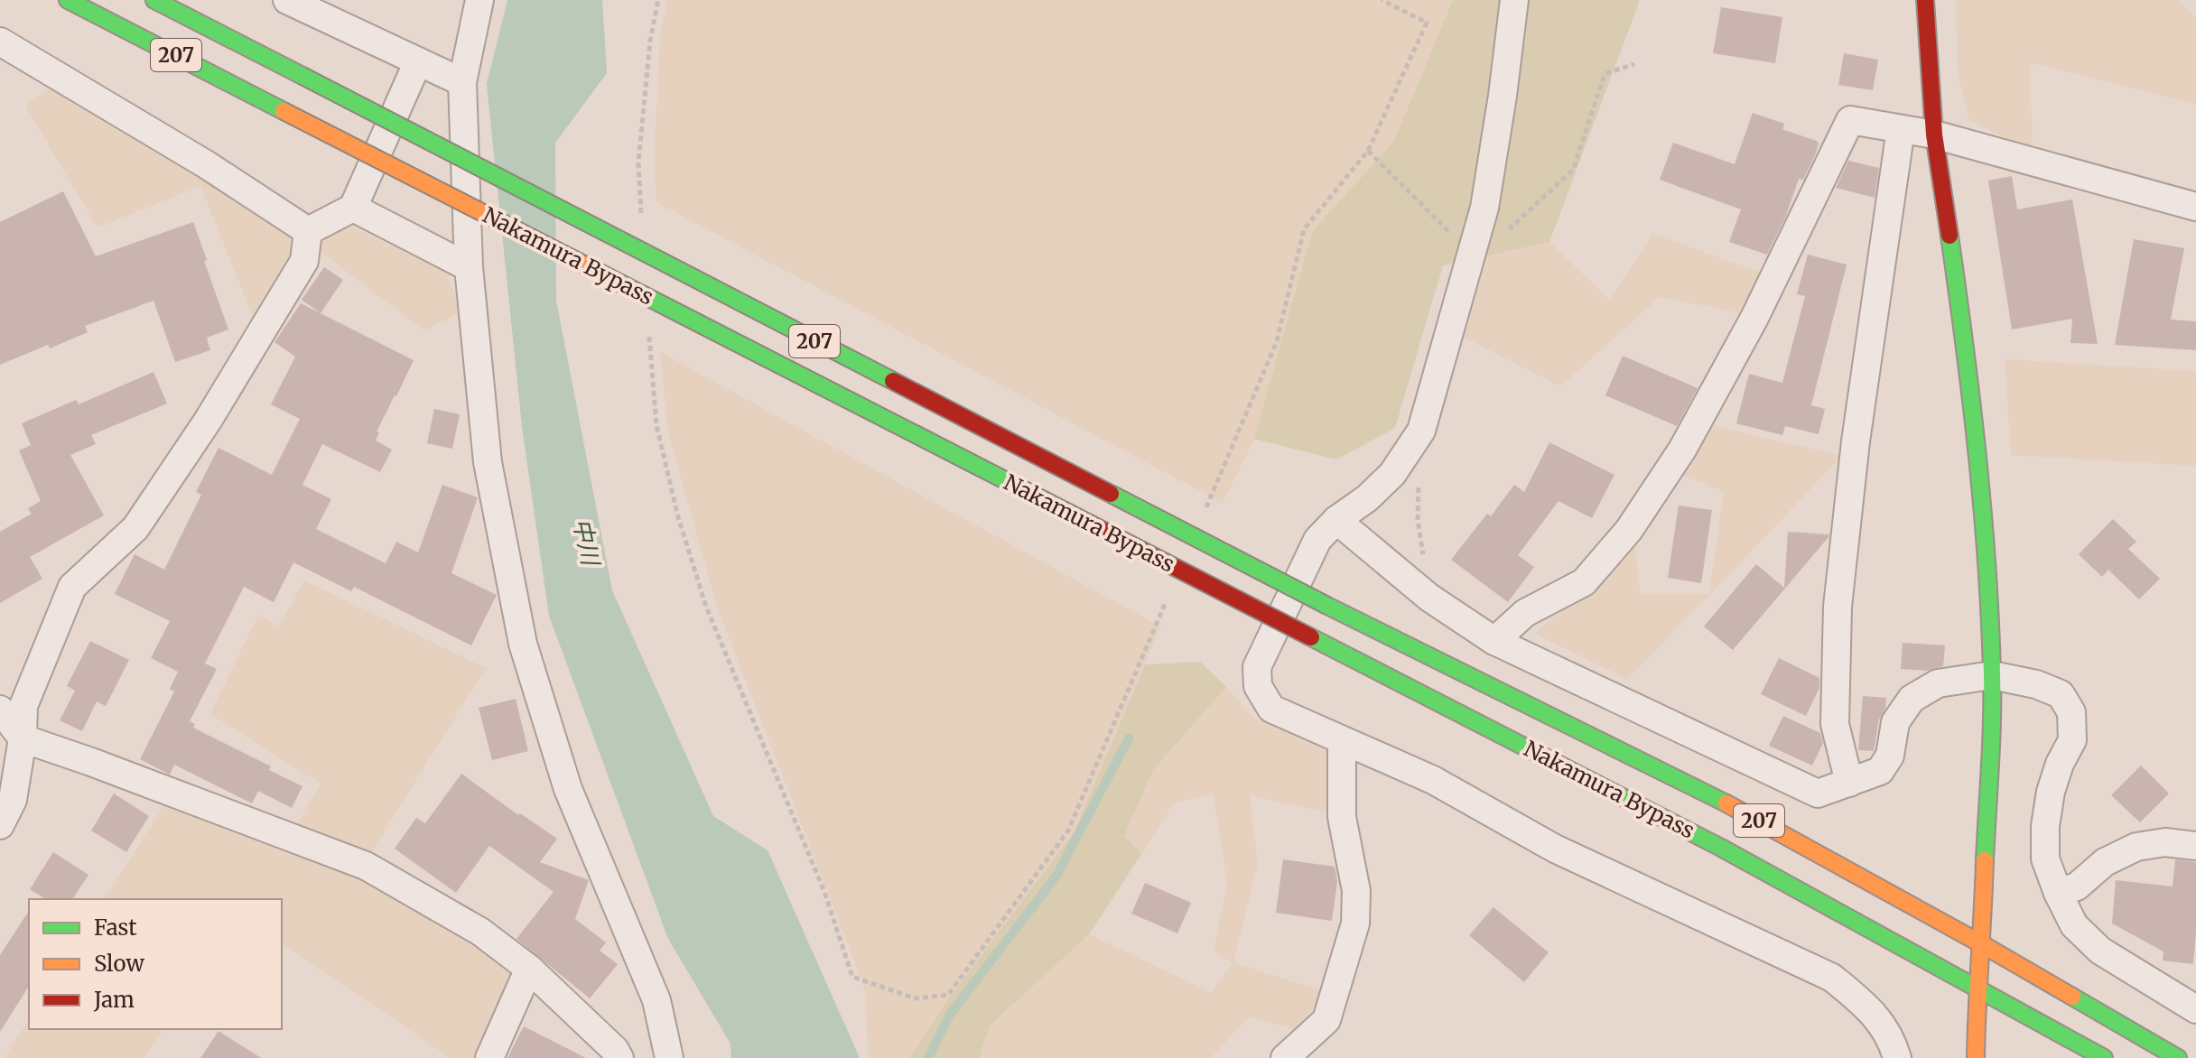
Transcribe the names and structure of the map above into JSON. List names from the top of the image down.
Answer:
{
  "streets": {
    "main road": ["207", "Nakamura Bypass"]
  },
  "water": ["中川"],
  "legend": ["Fast", "Slow", "Jam"]
}
